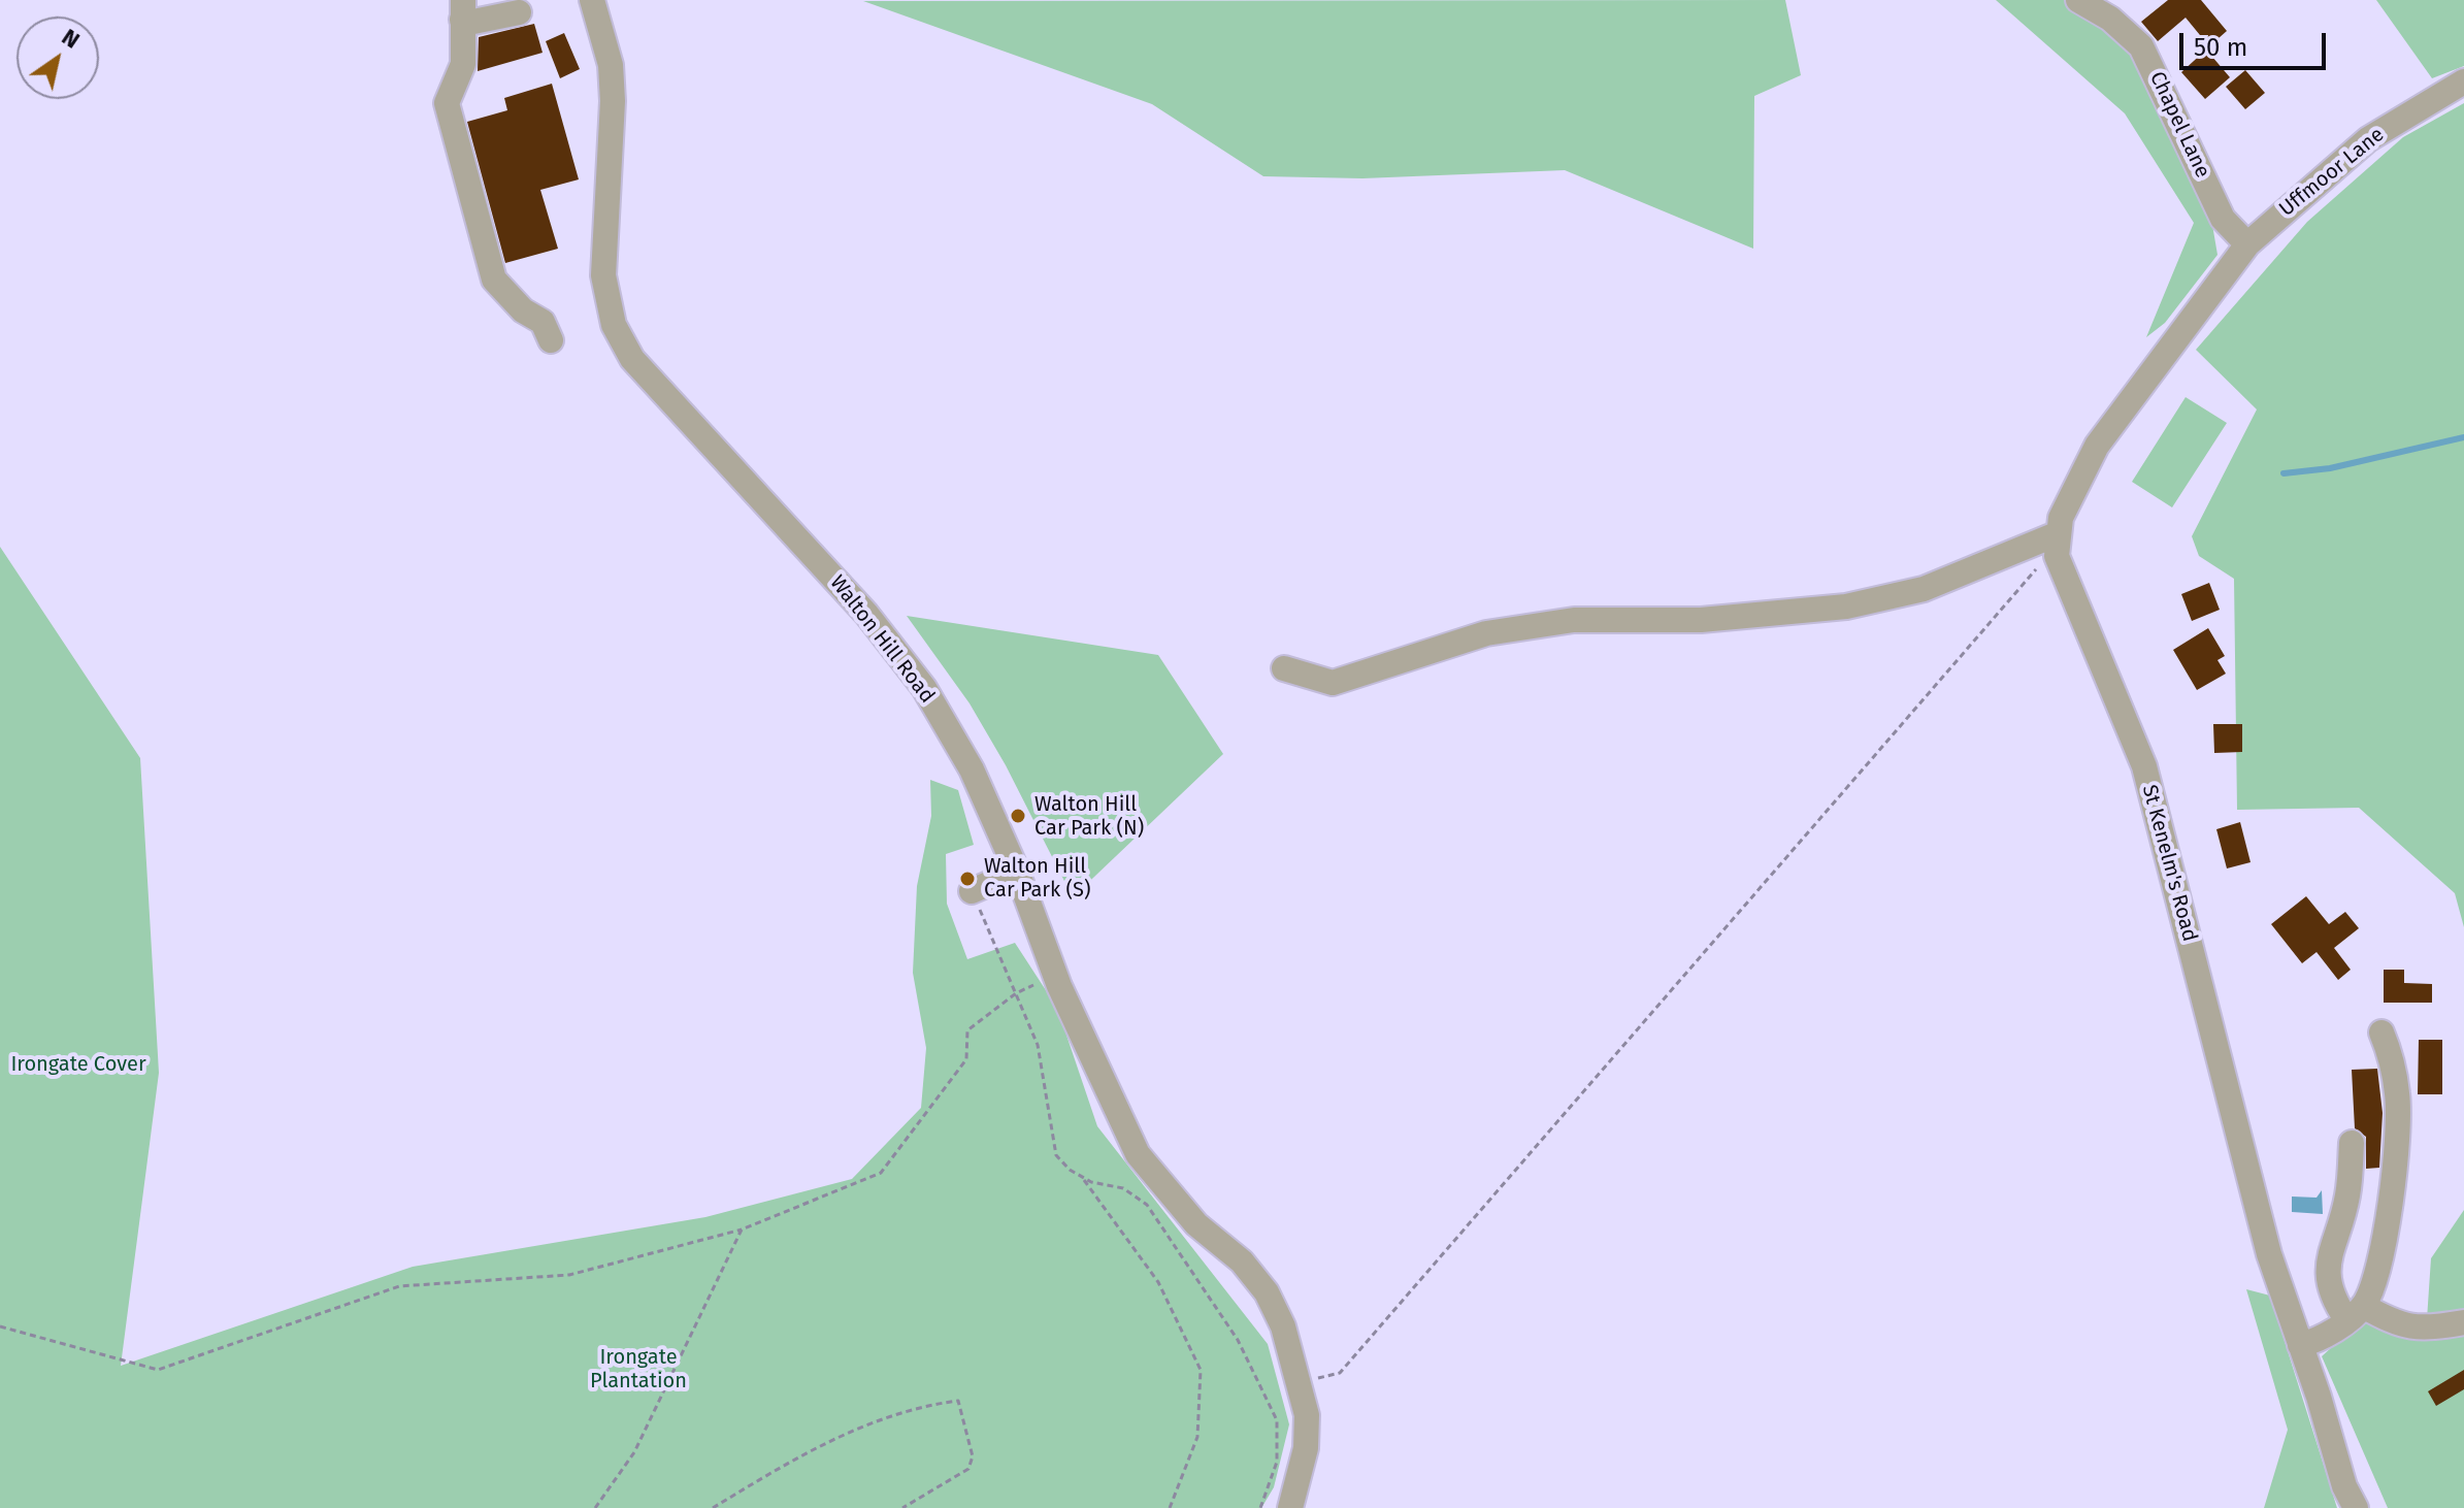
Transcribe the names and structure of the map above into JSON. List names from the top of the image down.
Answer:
{
  "streets": {
    "street": [
      "Chapel Lane",
      "Uffmoor Lane",
      "Walton Hill Road",
      "St Kenelm's Road"
    ]
  },
  "crossings": [
    ["Chapel Lane", "Uffmoor Lane"]
  ],
  "parks": ["Irongate Cover", "Irongate Plantation"],
  "places": ["Walton Hill Car Park (N)", "Walton Hill Car Park (S)"],
  "scale_bar": "50 m",
  "north": "top right"
}
